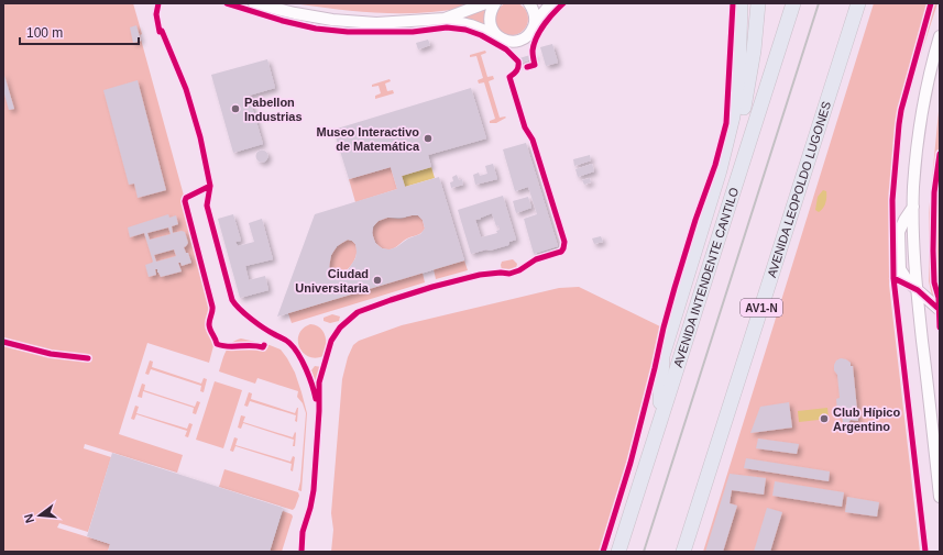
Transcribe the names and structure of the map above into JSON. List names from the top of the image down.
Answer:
{
  "streets": {
    "highway": ["AVENIDA LEOPOLDO LUGONES", "AVENIDA INTENDENTE CANTILO", "AV1-N"]
  },
  "places": [
    "Pabellon Industrias",
    "Museo Interactivo de Matemática",
    "Ciudad Universitaria",
    "Club Hípico Argentino"
  ],
  "scale_bar": "100 m",
  "north": "left"
}
